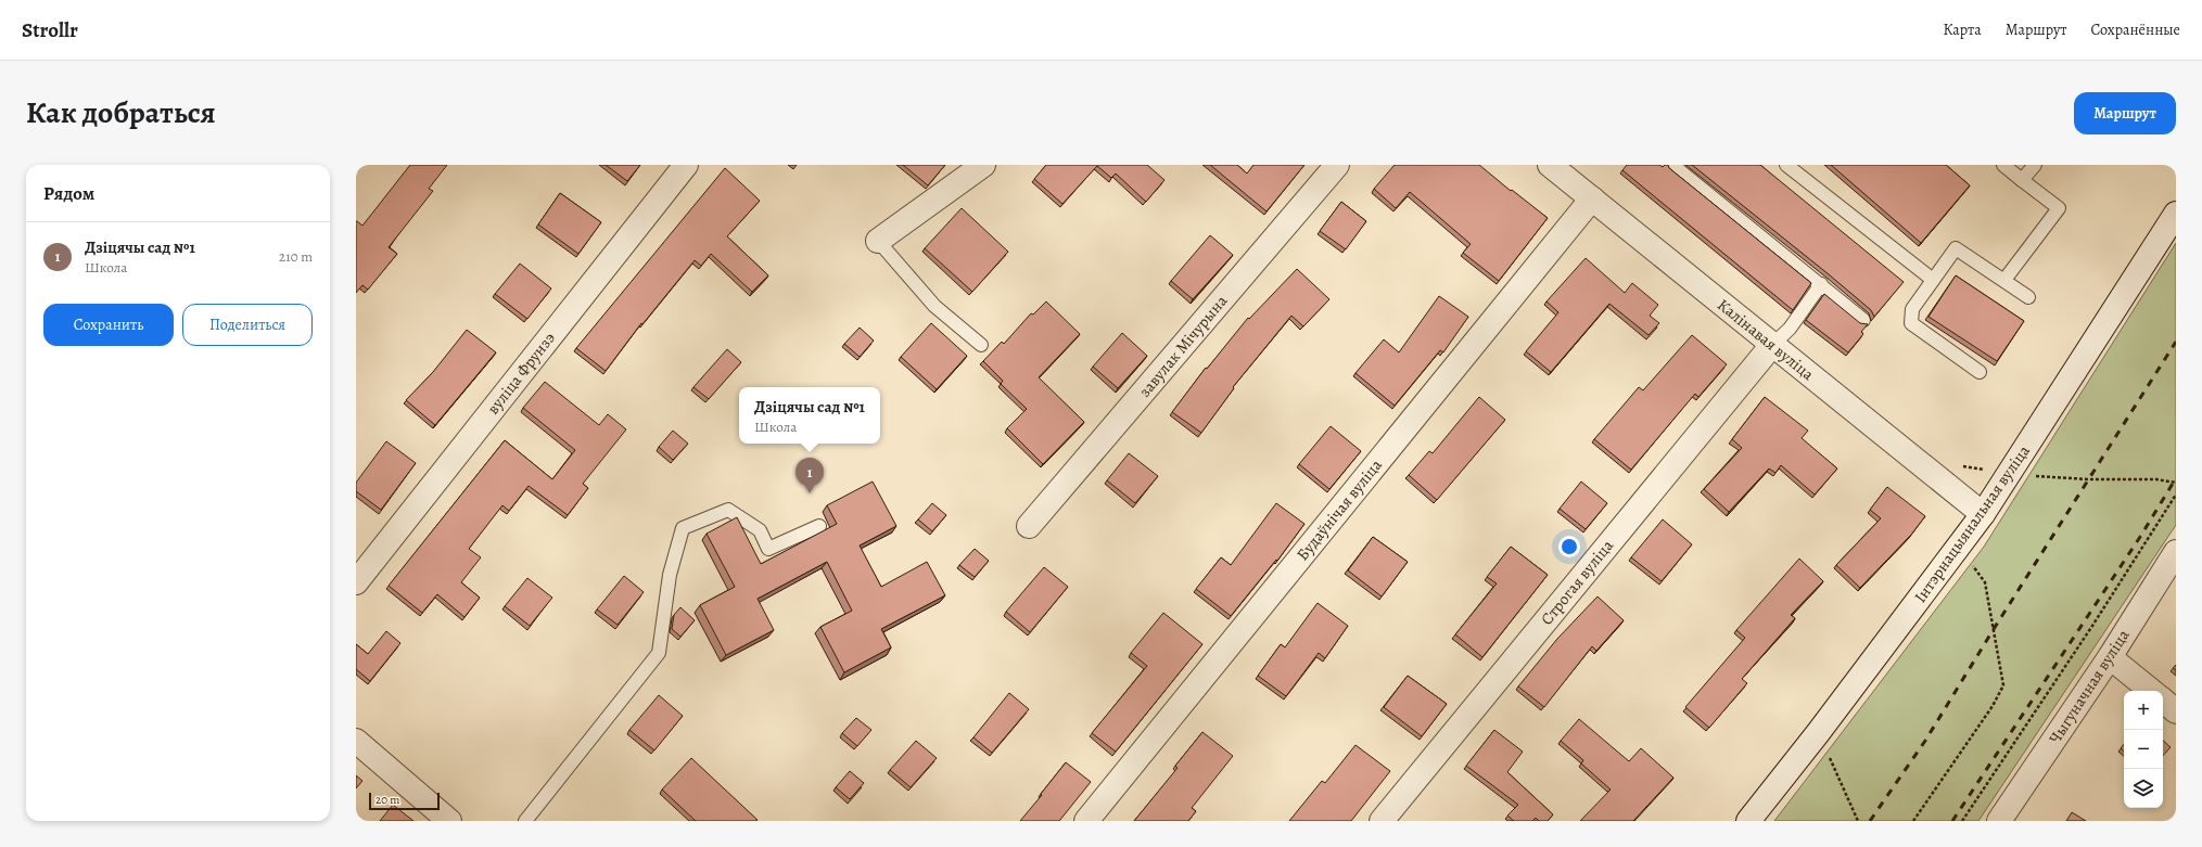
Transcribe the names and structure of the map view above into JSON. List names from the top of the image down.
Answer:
{
  "streets": {
    "street": [
      "Калінавая вуліца",
      "завулак Мічурына",
      "вуліца Фрунзэ",
      "Будаўнічая вуліца",
      "Інтэрнацыянальная вуліца",
      "Строгая вуліца",
      "Чыгуначная вуліца"
    ]
  },
  "crossings": [
    ["Калінавая вуліца", "Будаўнічая вуліца"],
    ["Калінавая вуліца", "Інтэрнацыянальная вуліца"],
    ["Калінавая вуліца", "Строгая вуліца"]
  ],
  "scale_bar": "20 m",
  "page": {
    "header": "Strollr",
    "nav": ["Карта", "Маршрут", "Сохранённые"],
    "title": "Как добраться",
    "buttons": [
      "Маршрут",
      ["Сохранить", "Поделиться"]
    ],
    "heading": "Рядом",
    "list": [
      {
        "mark": "1",
        "name": "Дзіцячы сад №1",
        "note": "Школа",
        "value": "210 m"
      }
    ],
    "popup": ["Дзіцячы сад №1", "Школа"],
    "pins": "1",
    "map_buttons": ["+", "−"],
    "scale": "20 m"
  }
}
